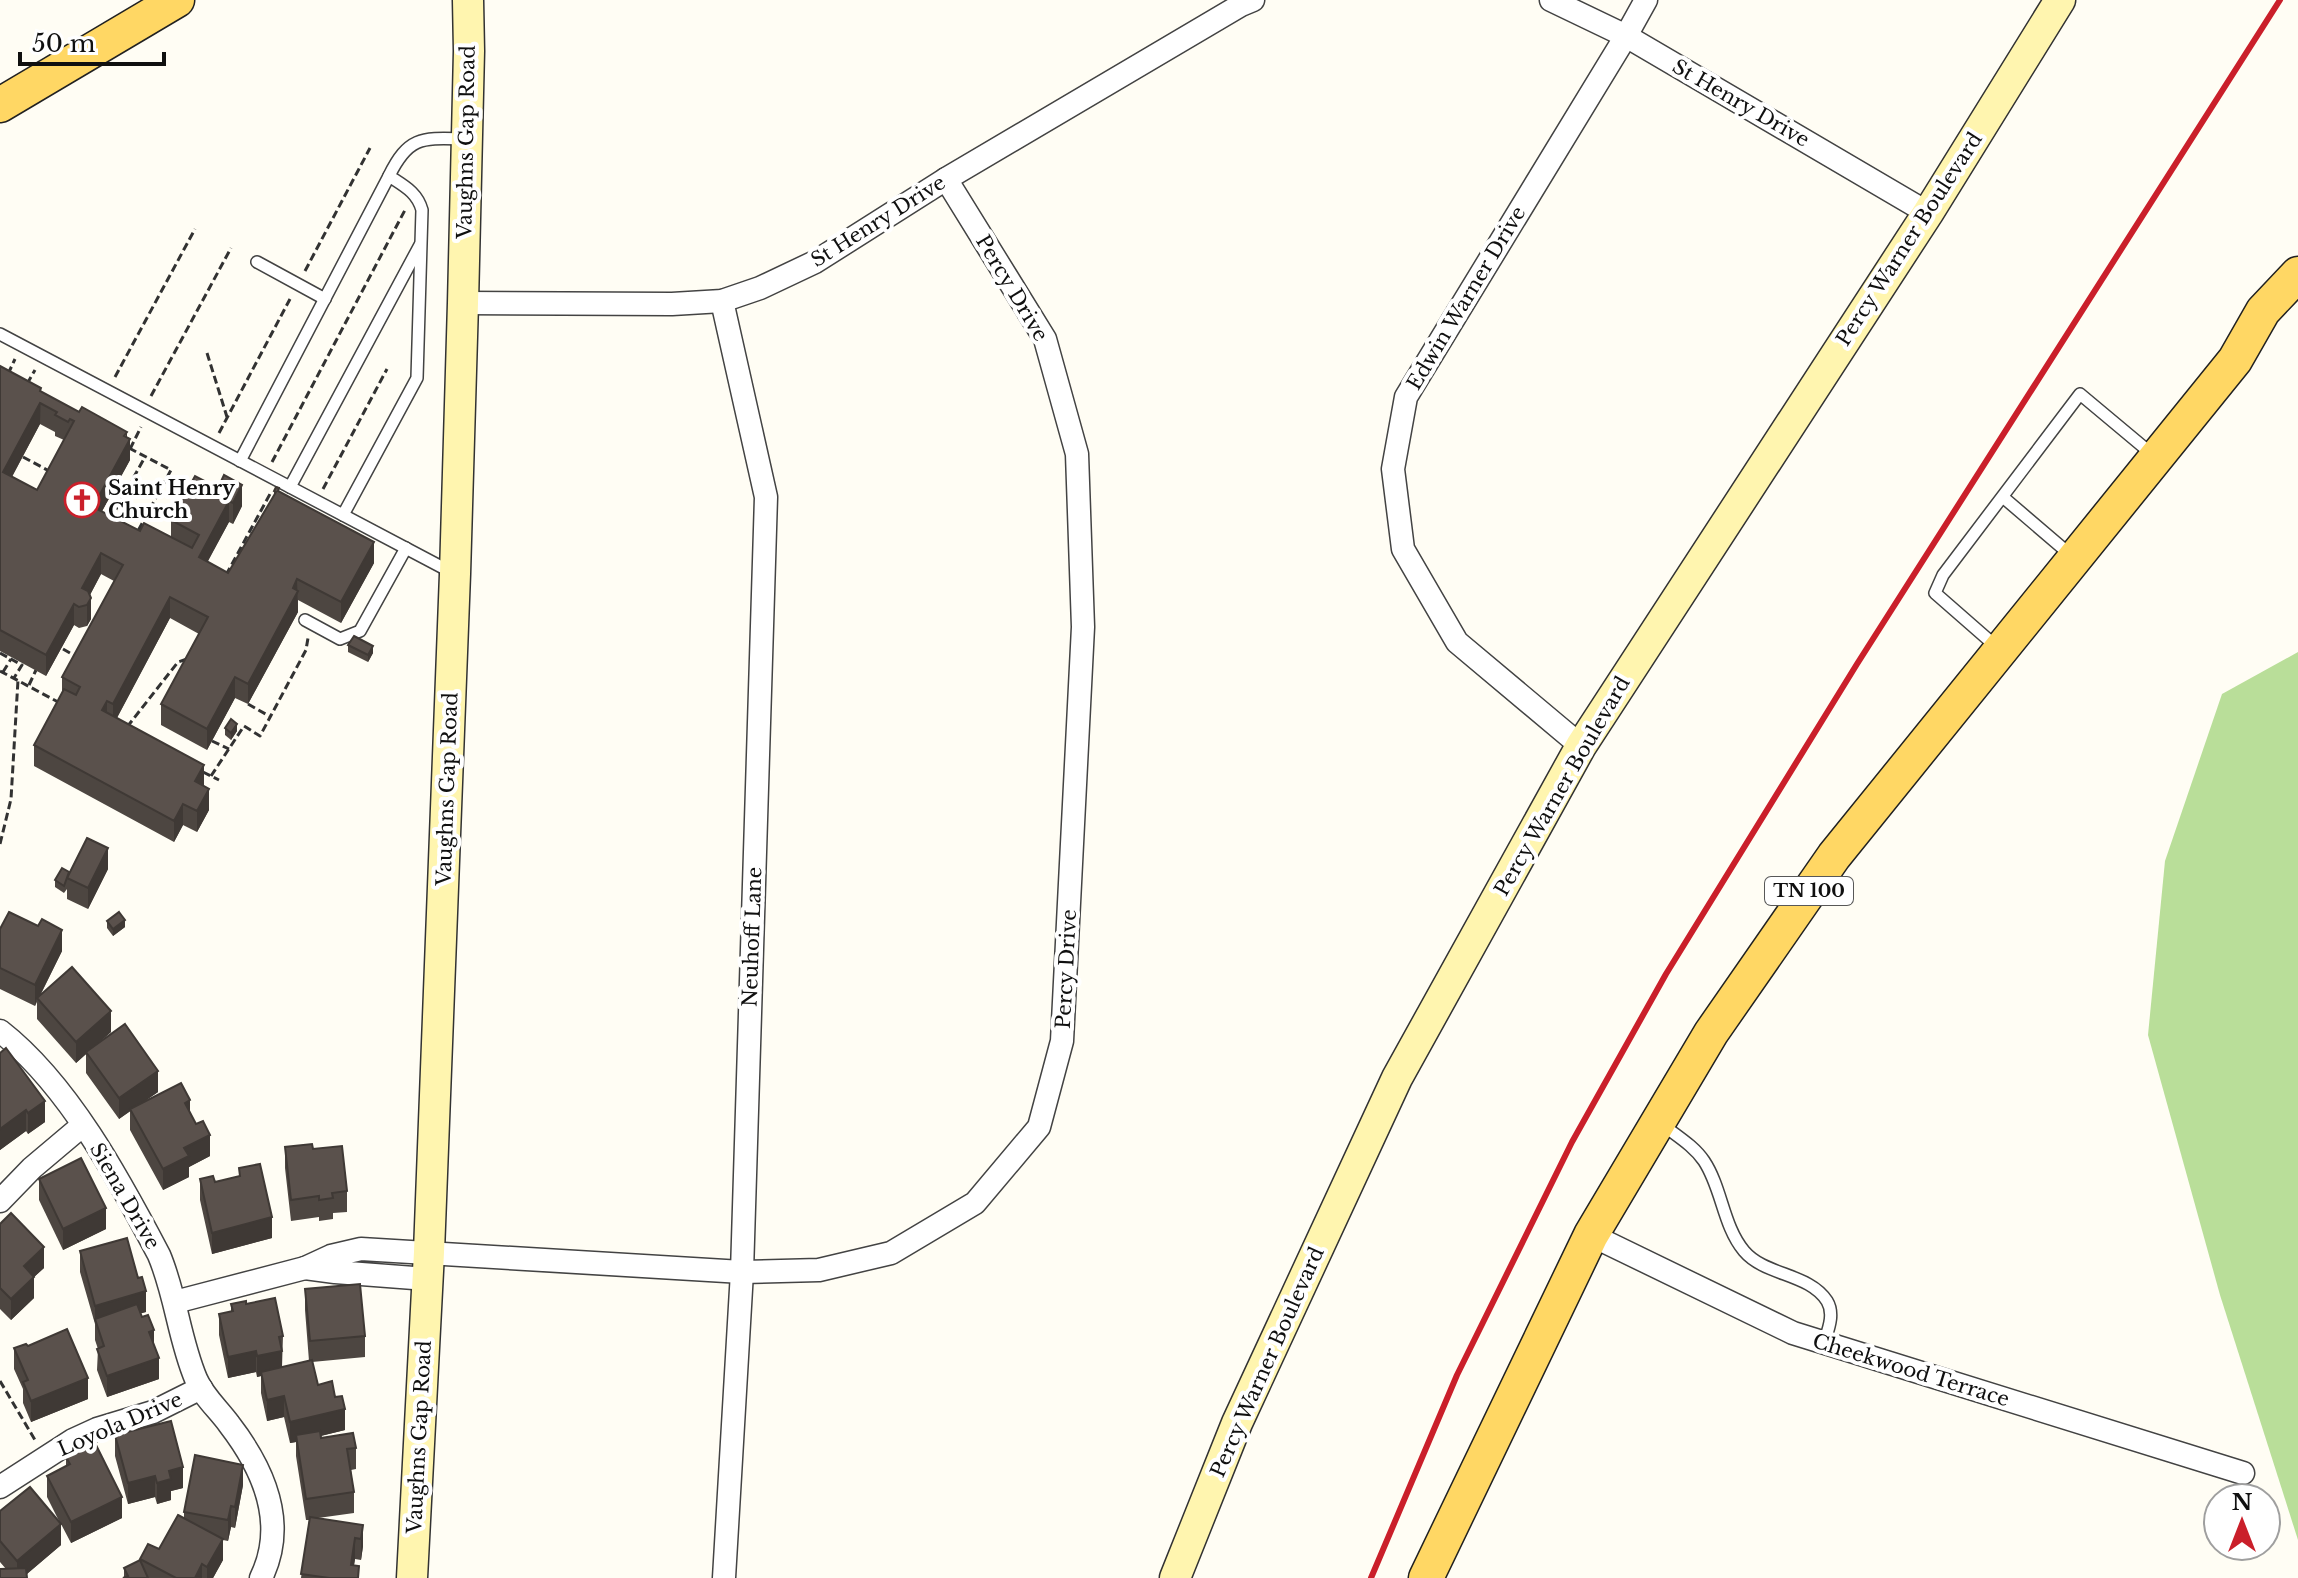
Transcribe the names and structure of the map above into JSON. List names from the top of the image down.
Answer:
{
  "streets": {
    "main road": ["TN 100"],
    "street": [
      "St Henry Drive",
      "Vaughns Gap Road",
      "Percy Warner Boulevard",
      "Percy Drive",
      "Edwin Warner Drive",
      "Neuhoff Lane",
      "Siena Drive",
      "Cheekwood Terrace",
      "Loyola Drive"
    ]
  },
  "crossings": [
    ["St Henry Drive", "Vaughns Gap Road"],
    ["St Henry Drive", "Percy Warner Boulevard"],
    ["St Henry Drive", "Percy Drive"],
    ["St Henry Drive", "Edwin Warner Drive"],
    ["St Henry Drive", "Neuhoff Lane"],
    ["Vaughns Gap Road", "Percy Drive"],
    ["Percy Warner Boulevard", "Edwin Warner Drive"],
    ["Percy Drive", "Neuhoff Lane"],
    ["Percy Drive", "Siena Drive"],
    ["TN 100", "Cheekwood Terrace"],
    ["Siena Drive", "Loyola Drive"]
  ],
  "places": {
    "church": ["Saint Henry Church"]
  },
  "scale_bar": "50 m",
  "north": "top"
}
